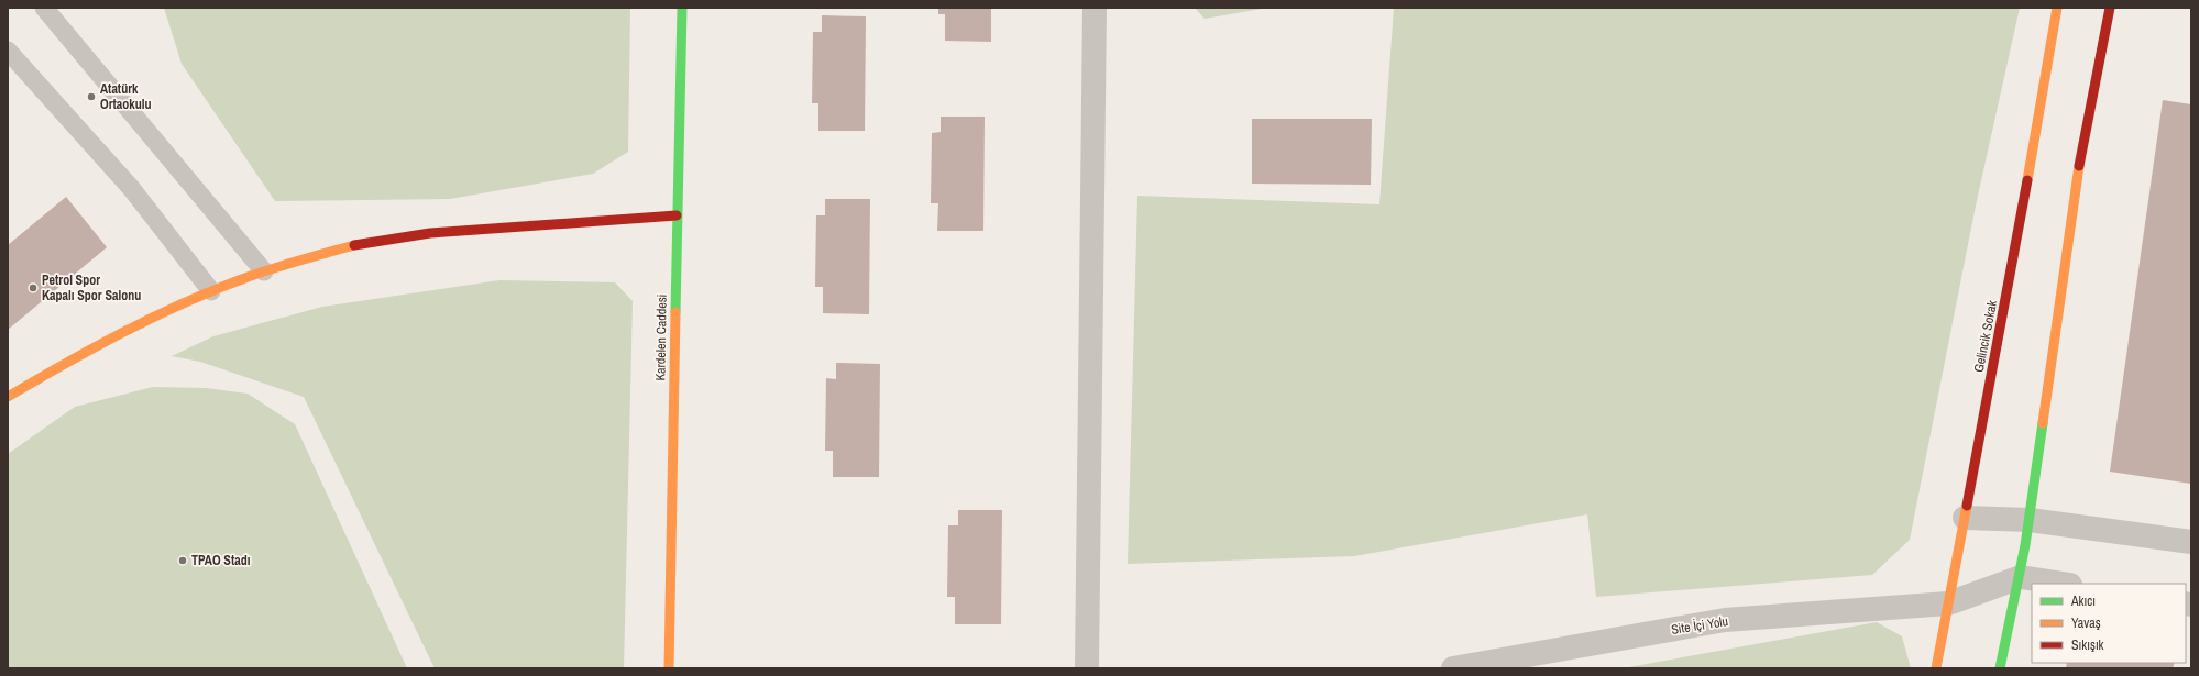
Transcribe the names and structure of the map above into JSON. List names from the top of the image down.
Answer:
{
  "streets": {
    "street": ["Gelincik Sokak", "Kardelen Caddesi", "Site İçi Yolu"]
  },
  "crossings": [
    ["Gelincik Sokak", "Site İçi Yolu"]
  ],
  "places": ["Atatürk Ortaokulu", "Petrol Spor Kapalı Spor Salonu", "TPAO Stadı"],
  "legend": ["Akıcı", "Yavaş", "Sıkışık"]
}
